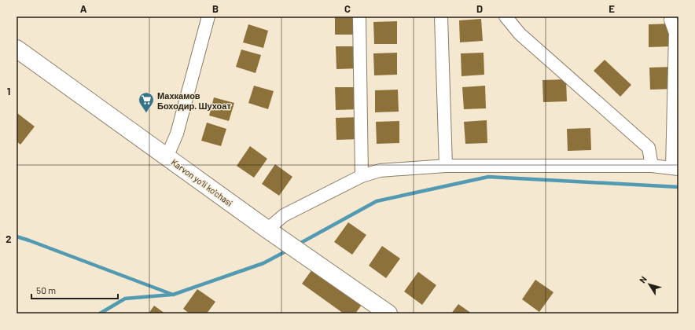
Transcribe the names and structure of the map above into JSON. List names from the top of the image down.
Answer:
{
  "streets": {
    "street": ["Karvon yo‘li ko'chasi"]
  },
  "places": {
    "supermarket": ["Махкамов Боходир. Шухоат"]
  },
  "scale_bar": "50 m",
  "north": "top left",
  "grid": {
    "columns": [
      "A",
      "B",
      "C",
      "D",
      "E"
    ],
    "rows": ["1", "2"]
  }
}
